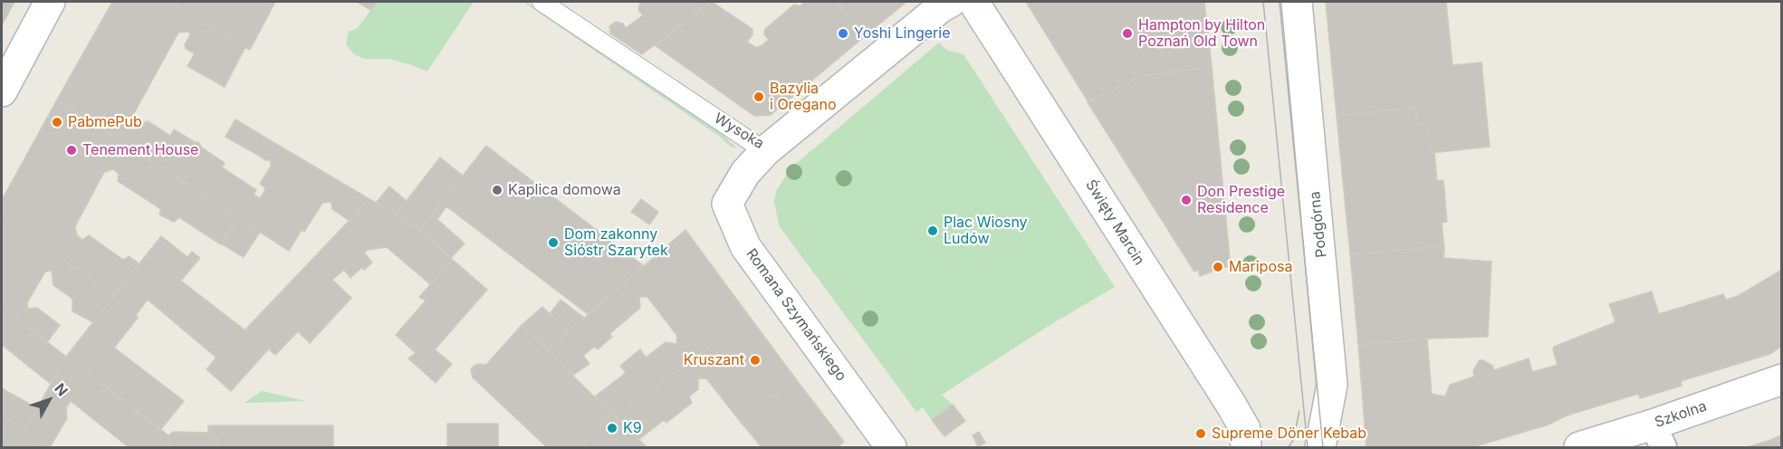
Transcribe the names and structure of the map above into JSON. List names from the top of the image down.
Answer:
{
  "streets": {
    "street": [
      "Wysoka",
      "Święty Marcin",
      "Podgórna",
      "Romana Szymańskiego",
      "Szkolna"
    ]
  },
  "crossings": [
    ["Wysoka", "Romana Szymańskiego"]
  ],
  "places": [
    "Yoshi Lingerie",
    "Hampton by Hilton Poznań Old Town",
    "Bazylia i Oregano",
    "PabmePub",
    "Tenement House",
    "Kaplica domowa",
    "Don Prestige Residence",
    "Plac Wiosny Ludów",
    "Dom zakonny Sióstr Szarytek",
    "Mariposa",
    "Kruszant",
    "K9",
    "Supreme Döner Kebab"
  ],
  "north": "top right"
}
